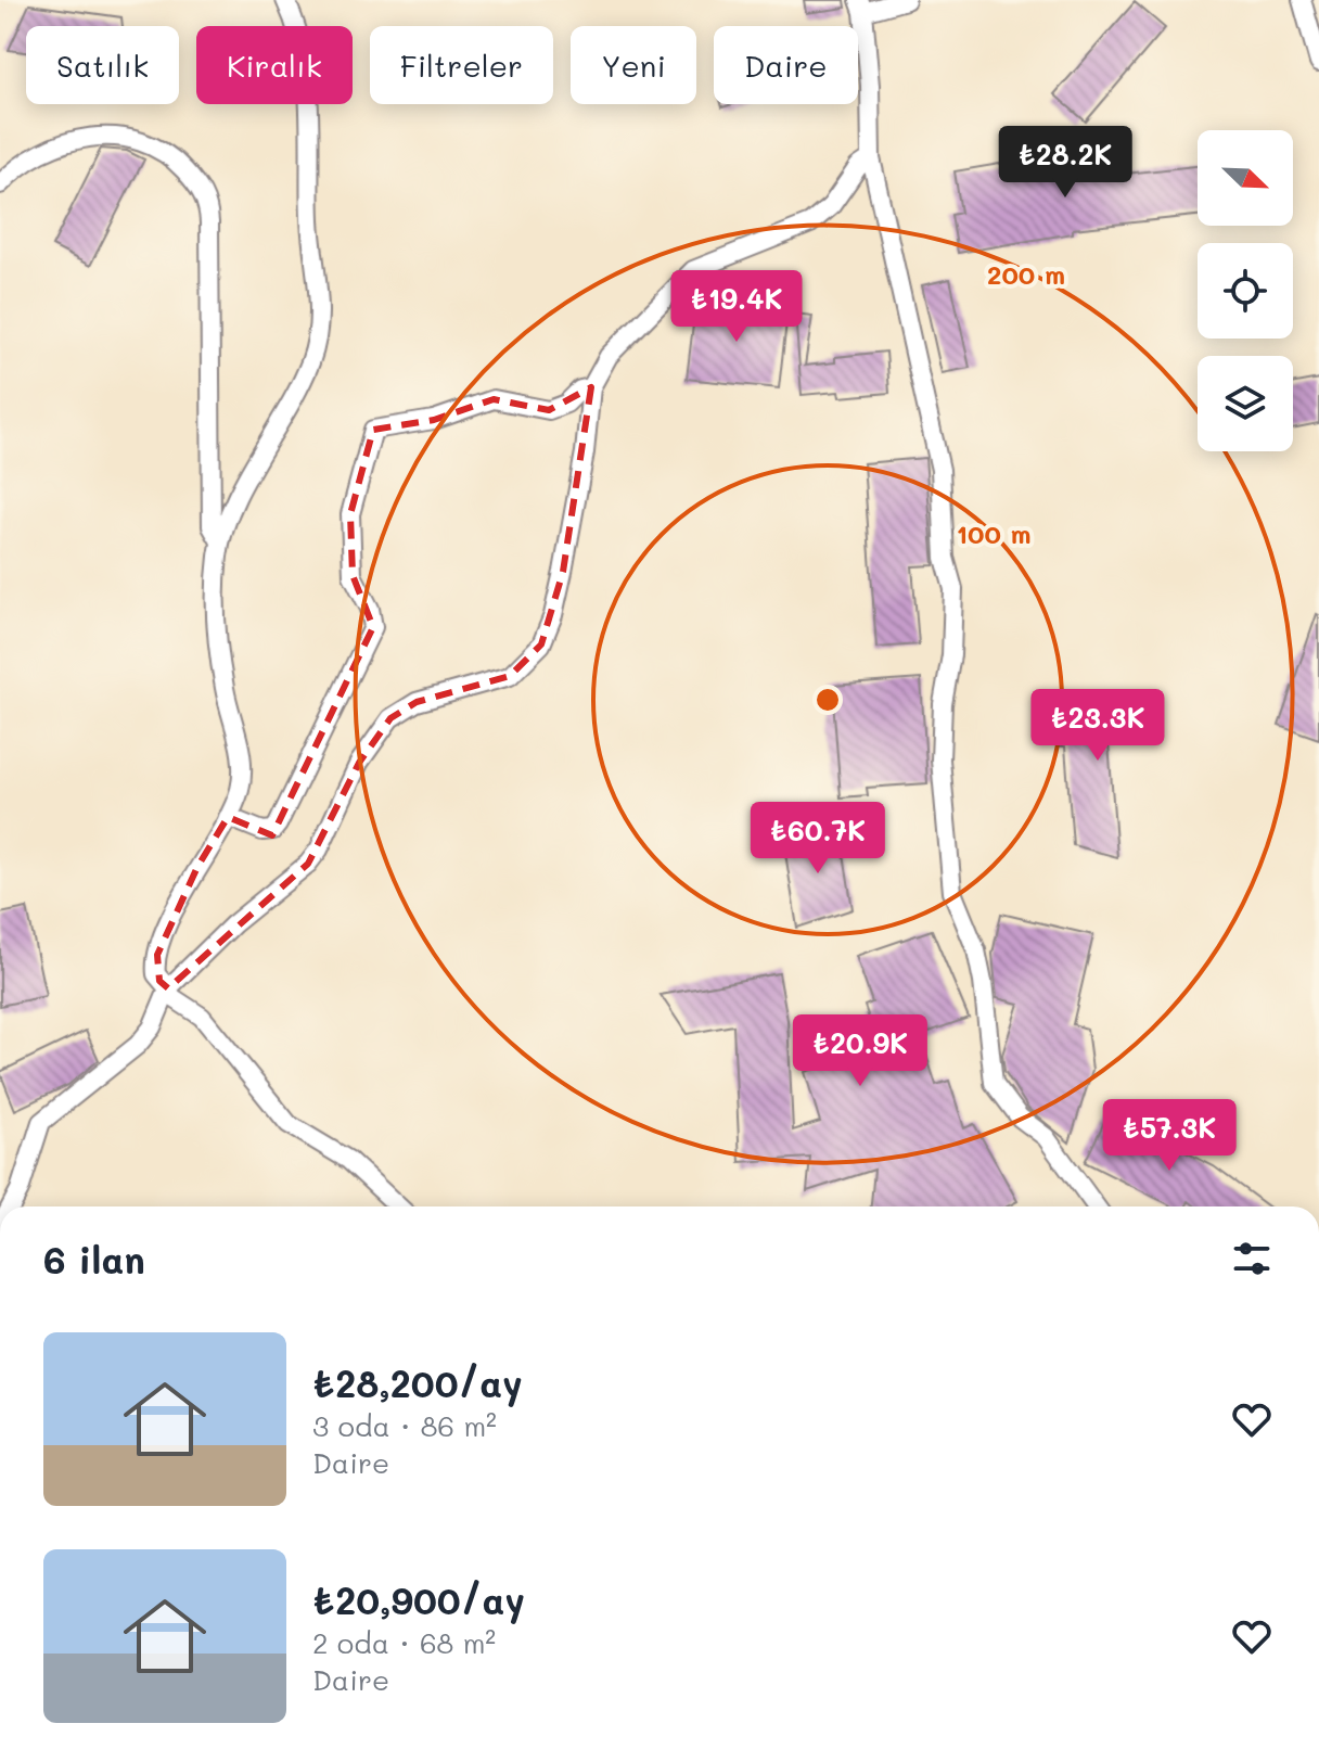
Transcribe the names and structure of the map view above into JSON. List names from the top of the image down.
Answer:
{
  "north": "bottom right",
  "page": {
    "chip": [
      "Satılık",
      "Kiralık",
      "Filtreler",
      "Yeni",
      "Daire"
    ],
    "price": [
      "₺28.2K",
      "₺19.4K",
      "₺23.3K",
      "₺60.7K",
      "₺20.9K",
      "₺57.3K"
    ],
    "heading": "6 ilan",
    "list": [
      {
        "name": "₺28,200/ay",
        "note": "3 oda · 86 m² · Daire"
      },
      {
        "name": "₺20,900/ay",
        "note": "2 oda · 68 m² · Daire"
      }
    ]
  },
  "rings": ["200 m", "100 m"]
}
